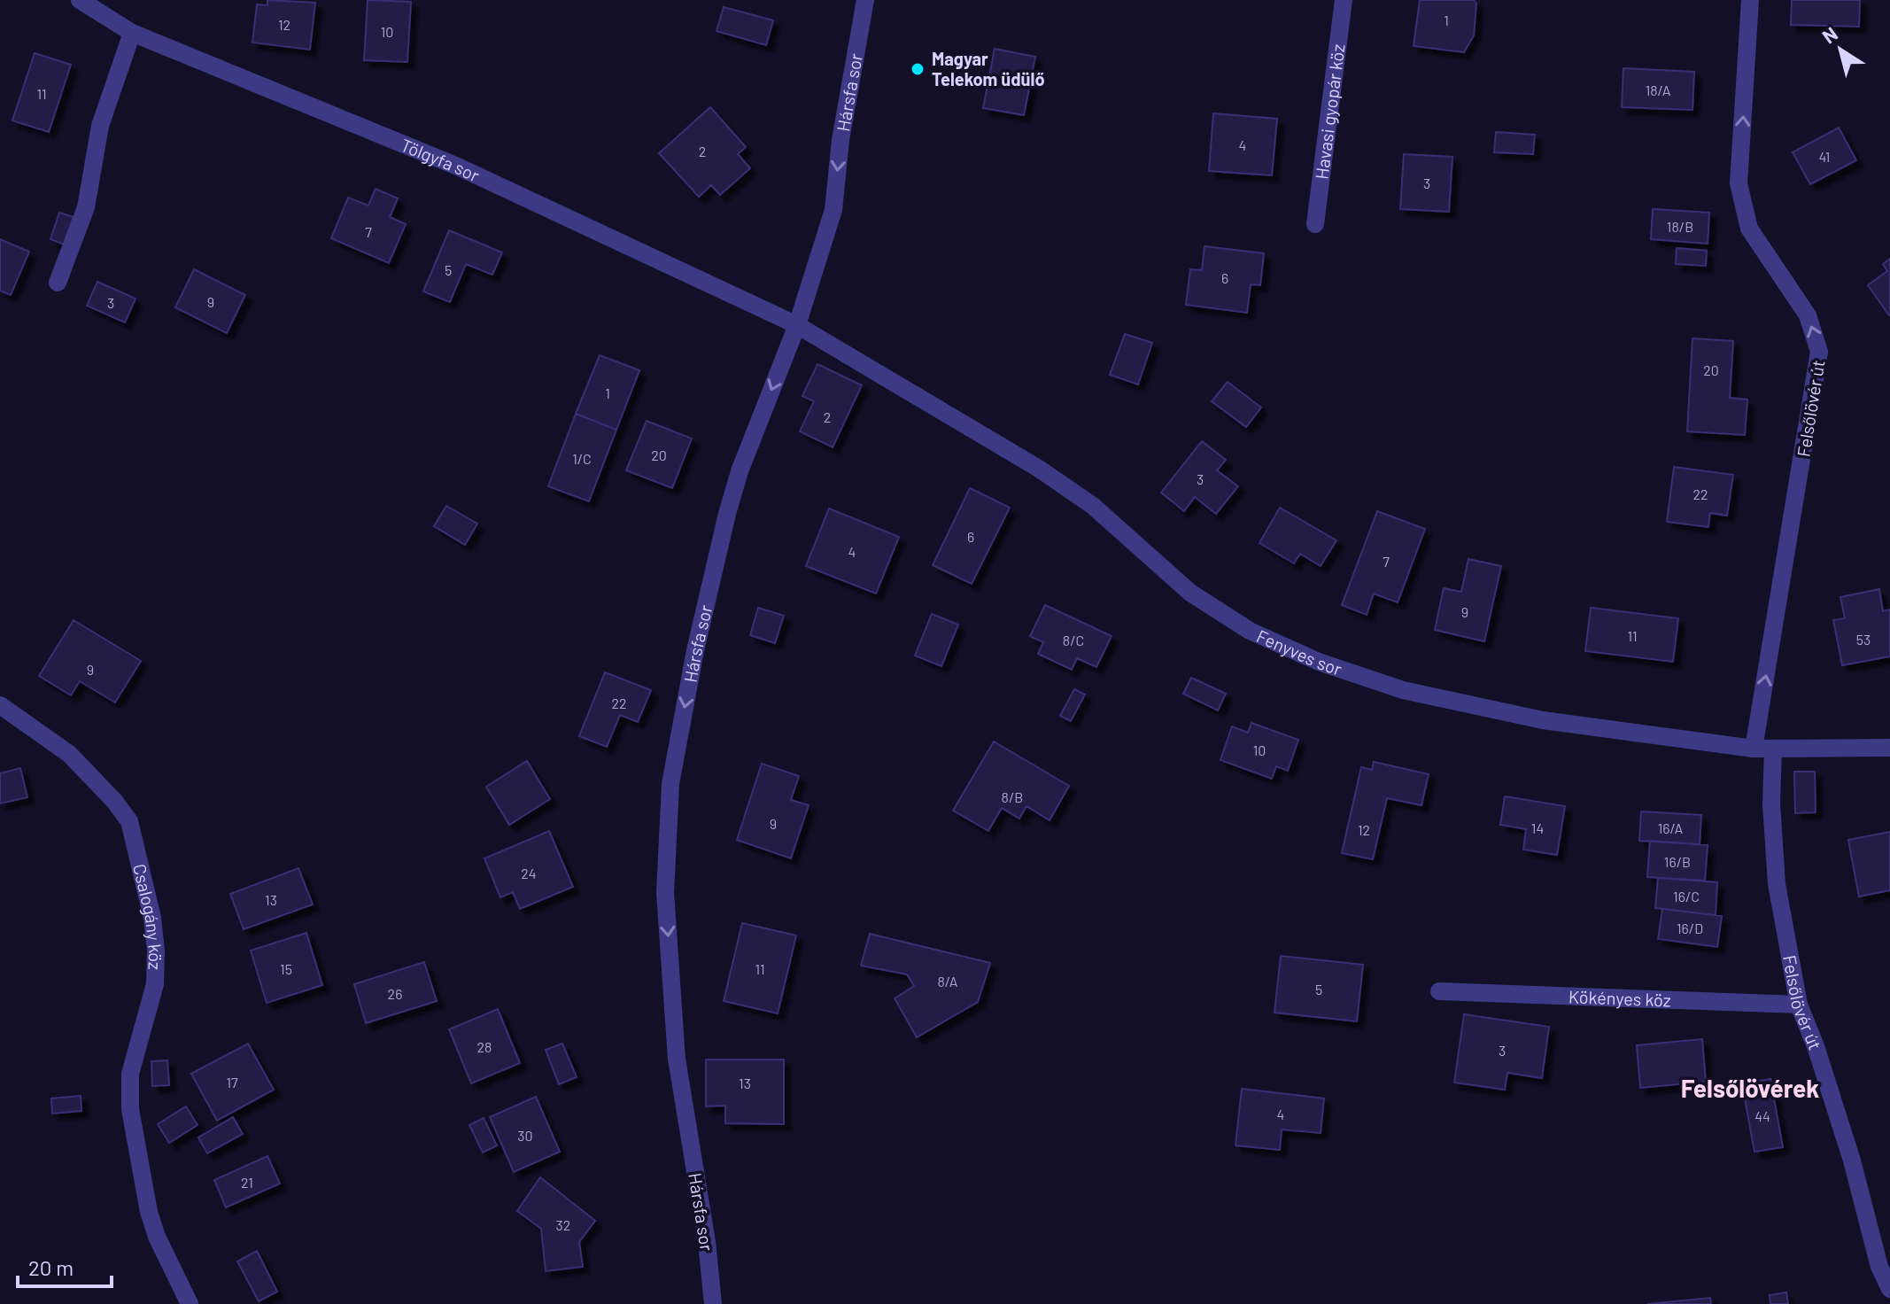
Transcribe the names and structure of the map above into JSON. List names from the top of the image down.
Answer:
{
  "streets": {
    "street": [
      "Hársfa sor",
      "Havasi gyopár köz",
      "Tölgyfa sor",
      "Felsőlövér út",
      "Fenyves sor",
      "Csalogány köz",
      "Kökényes köz"
    ]
  },
  "crossings": [
    ["Hársfa sor", "Tölgyfa sor"],
    ["Hársfa sor", "Fenyves sor"],
    ["Tölgyfa sor", "Fenyves sor"],
    ["Felsőlövér út", "Fenyves sor"],
    ["Felsőlövér út", "Kökényes köz"]
  ],
  "one_way": ["Hársfa sor", "Felsőlövér út"],
  "districts": ["Felsőlövérek"],
  "places": ["Magyar Telekom üdülő"],
  "house_numbers": [
    "1",
    "12",
    "10",
    "18/A",
    "11",
    "4",
    "2",
    "41",
    "3",
    "18/B",
    "7",
    "5",
    "6",
    "9",
    "3",
    "20",
    "1",
    "2",
    "20",
    "1/C",
    "3",
    "22",
    "6",
    "4",
    "7",
    "9",
    "11",
    "53",
    "8/C",
    "9",
    "22",
    "10",
    "8/B",
    "9",
    "14",
    "16/A",
    "12",
    "16/B",
    "24",
    "16/C",
    "13",
    "16/D",
    "15",
    "11",
    "8/A",
    "5",
    "26",
    "28",
    "3",
    "17",
    "13",
    "4",
    "44",
    "30",
    "21",
    "32"
  ],
  "scale_bar": "20 m",
  "north": "top left"
}
